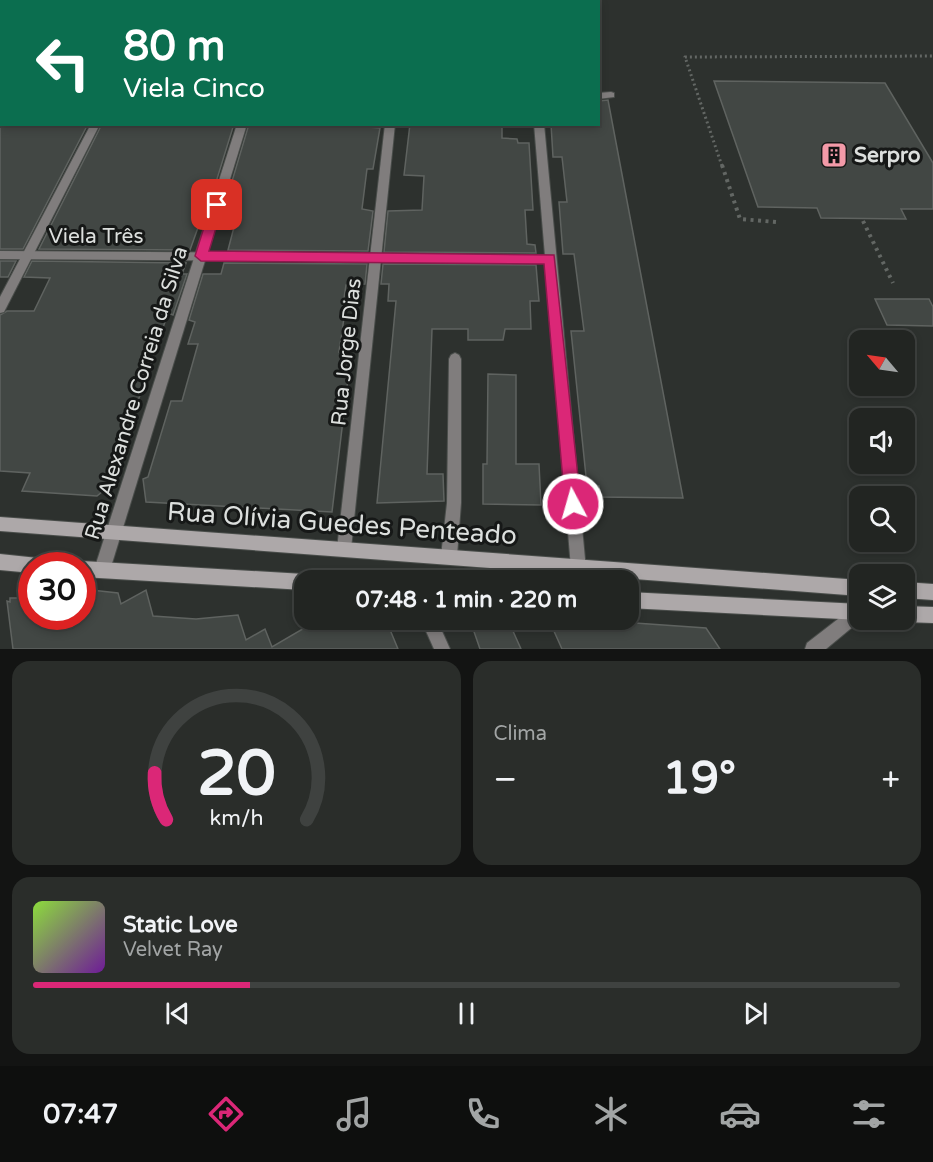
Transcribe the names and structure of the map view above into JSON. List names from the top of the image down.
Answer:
{
  "streets": {
    "main road": ["Rua Olívia Guedes Penteado"],
    "street": ["Viela Três", "Rua Jorge Dias", "Rua Alexandre Correia da Silva"]
  },
  "crossings": [
    ["Viela Três", "Rua Jorge Dias"],
    ["Viela Três", "Rua Alexandre Correia da Silva"],
    ["Rua Jorge Dias", "Rua Olívia Guedes Penteado"],
    ["Rua Alexandre Correia da Silva", "Rua Olívia Guedes Penteado"]
  ],
  "places": {
    "building": ["Serpro"]
  },
  "north": "top left",
  "page": {
    "turn": ["80 m", "Viela Cinco"],
    "limit": "30",
    "trip": "07:48 · 1 min · 220 m",
    "tile": "Clima",
    "heat": ["−", "19°", "+"],
    "song": ["Static Love", "Velvet Ray"],
    "tabs": "07:47",
    "gauge": ["20", "km/h"]
  }
}
